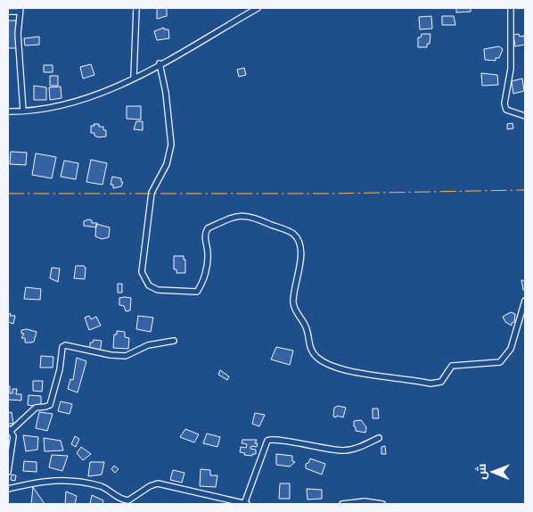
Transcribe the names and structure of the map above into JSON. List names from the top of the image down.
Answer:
{
  "north": "left"
}
